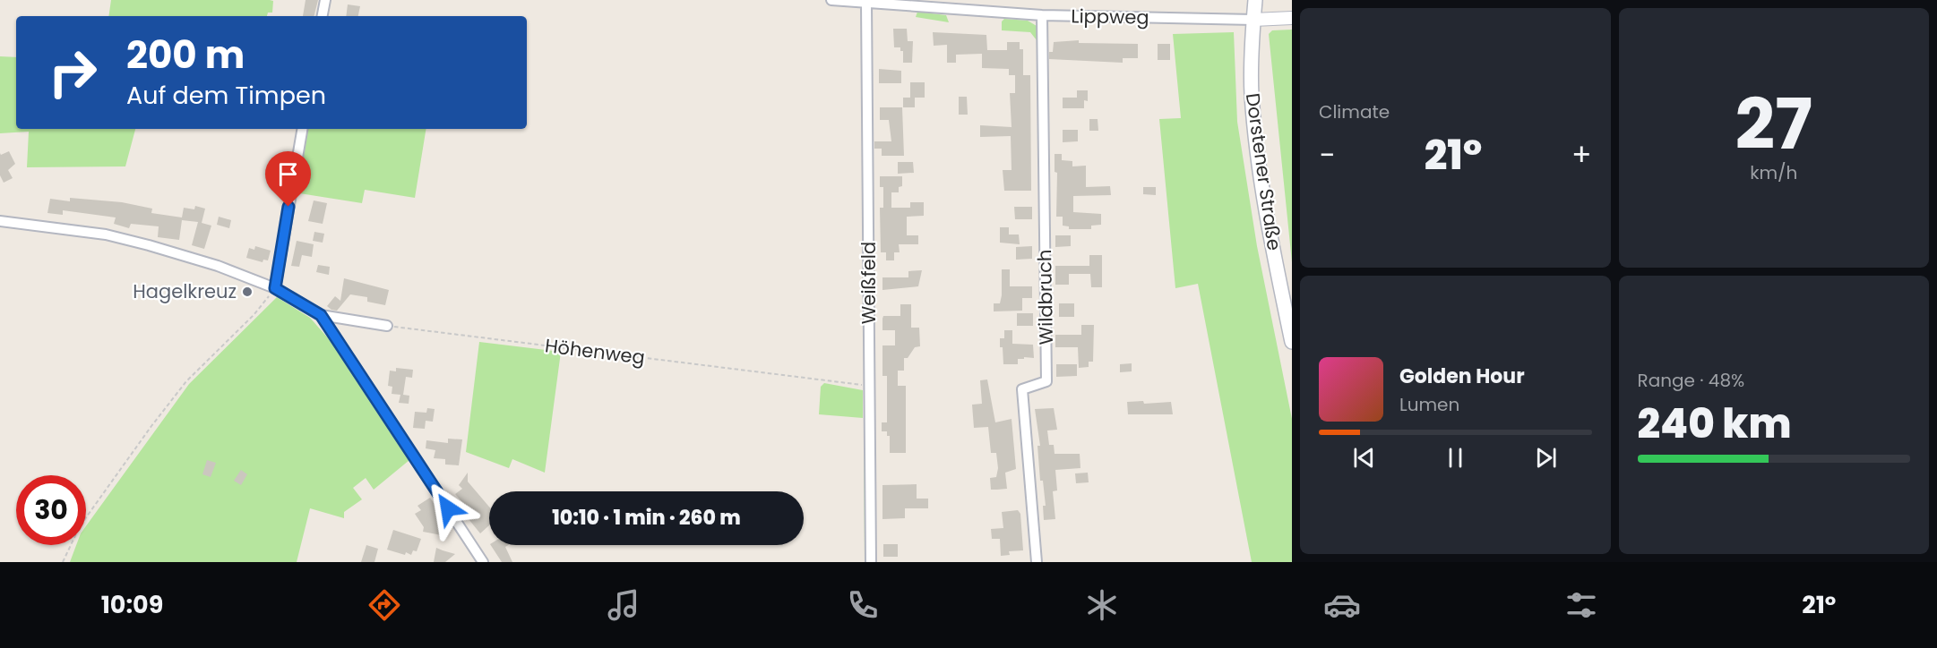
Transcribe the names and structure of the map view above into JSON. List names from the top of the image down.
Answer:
{
  "streets": {
    "main road": ["Dorstener Straße"],
    "street": ["Lippweg", "Weißfeld", "Wildbruch"],
    "path": ["Höhenweg"]
  },
  "crossings": [
    ["Lippweg", "Dorstener Straße"],
    ["Lippweg", "Weißfeld"],
    ["Lippweg", "Wildbruch"],
    ["Weißfeld", "Höhenweg"]
  ],
  "places": ["Hagelkreuz"],
  "page": {
    "tile": [
      "Climate",
      ["27", "km/h"],
      ["Range · 48%", "240 km"]
    ],
    "turn": ["200 m", "Auf dem Timpen"],
    "heat": ["−", "21°", "+"],
    "song": ["Golden Hour", "Lumen"],
    "limit": "30",
    "trip": "10:10 · 1 min · 260 m",
    "tabs": ["10:09", "21°"]
  }
}
